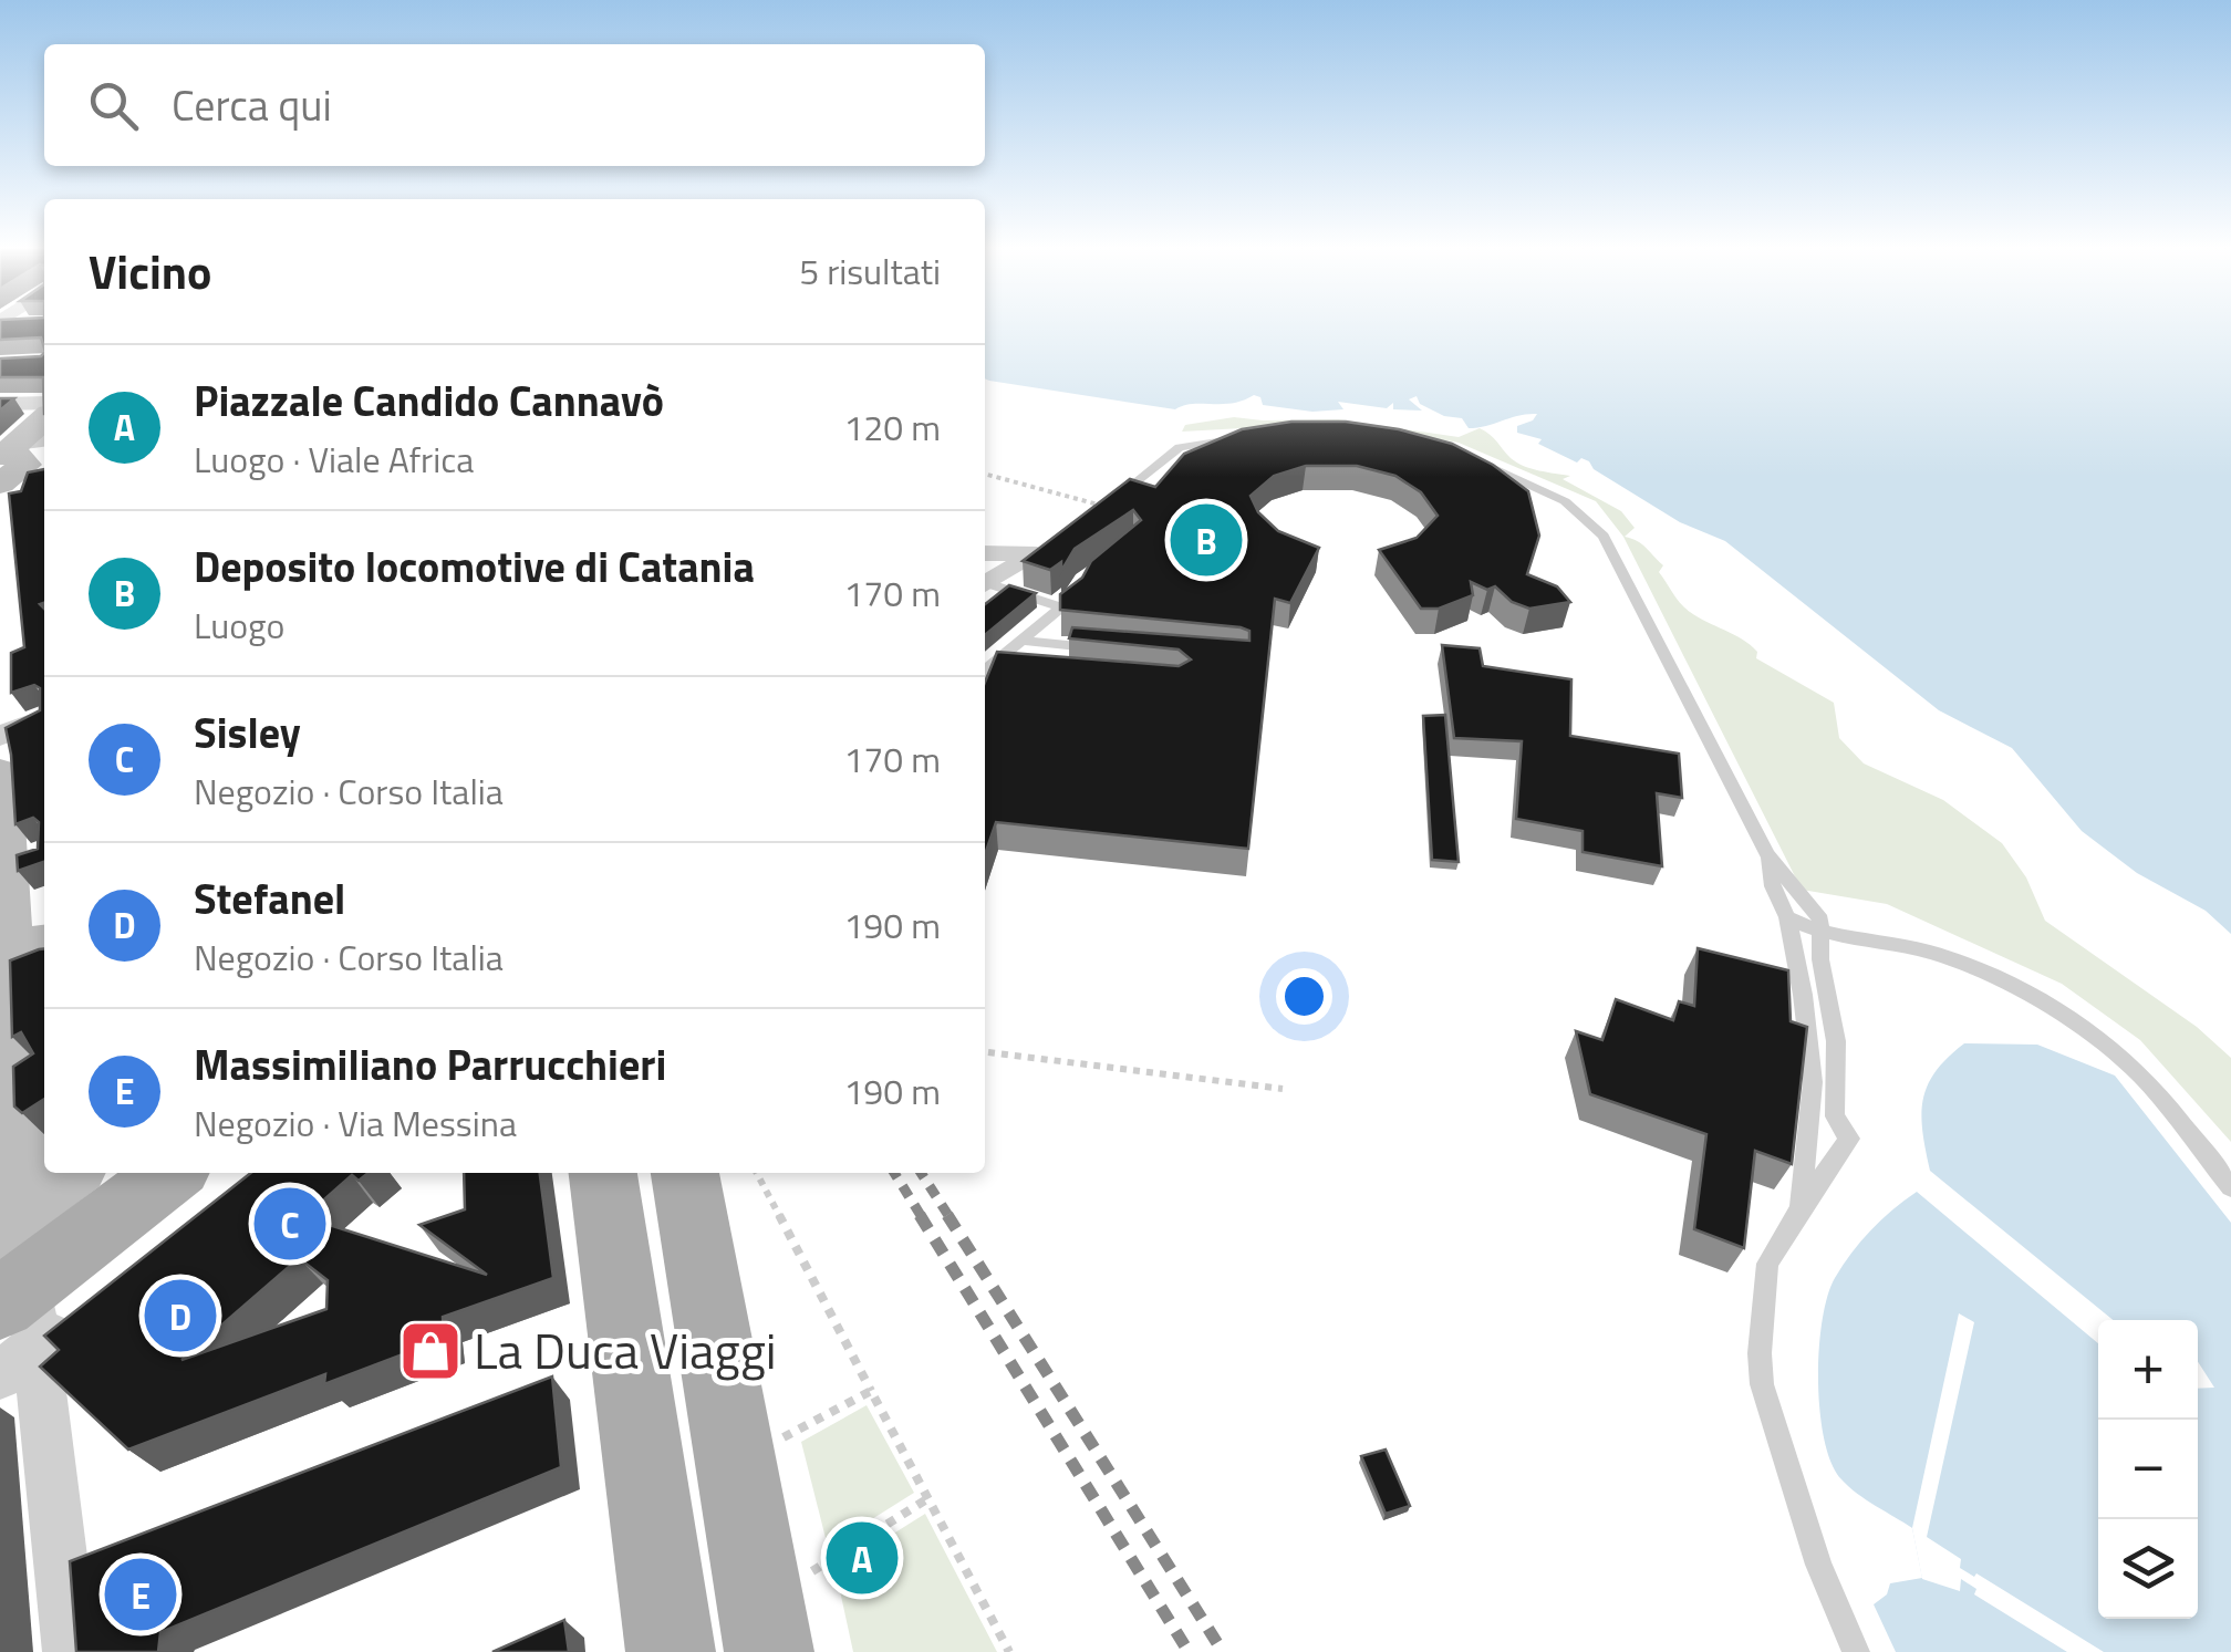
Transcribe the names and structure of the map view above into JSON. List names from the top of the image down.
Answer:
{
  "places": {
    "shop": ["La Duca Viaggi"]
  },
  "page": {
    "search": "Cerca qui",
    "heading": ["Vicino", "5 risultati"],
    "list": [
      {
        "mark": "A",
        "name": "Piazzale Candido Cannavò",
        "note": "Luogo · Viale Africa",
        "value": "120 m"
      },
      {
        "mark": "B",
        "name": "Deposito locomotive di Catania",
        "note": "Luogo",
        "value": "170 m"
      },
      {
        "mark": "C",
        "name": "Sisley",
        "note": "Negozio · Corso Italia",
        "value": "170 m"
      },
      {
        "mark": "D",
        "name": "Stefanel",
        "note": "Negozio · Corso Italia",
        "value": "190 m"
      },
      {
        "mark": "E",
        "name": "Massimiliano Parrucchieri",
        "note": "Negozio · Via Messina",
        "value": "190 m"
      }
    ],
    "pins": [
      "B",
      "C",
      "D",
      "A",
      "E"
    ],
    "map_buttons": ["+", "−"]
  }
}
